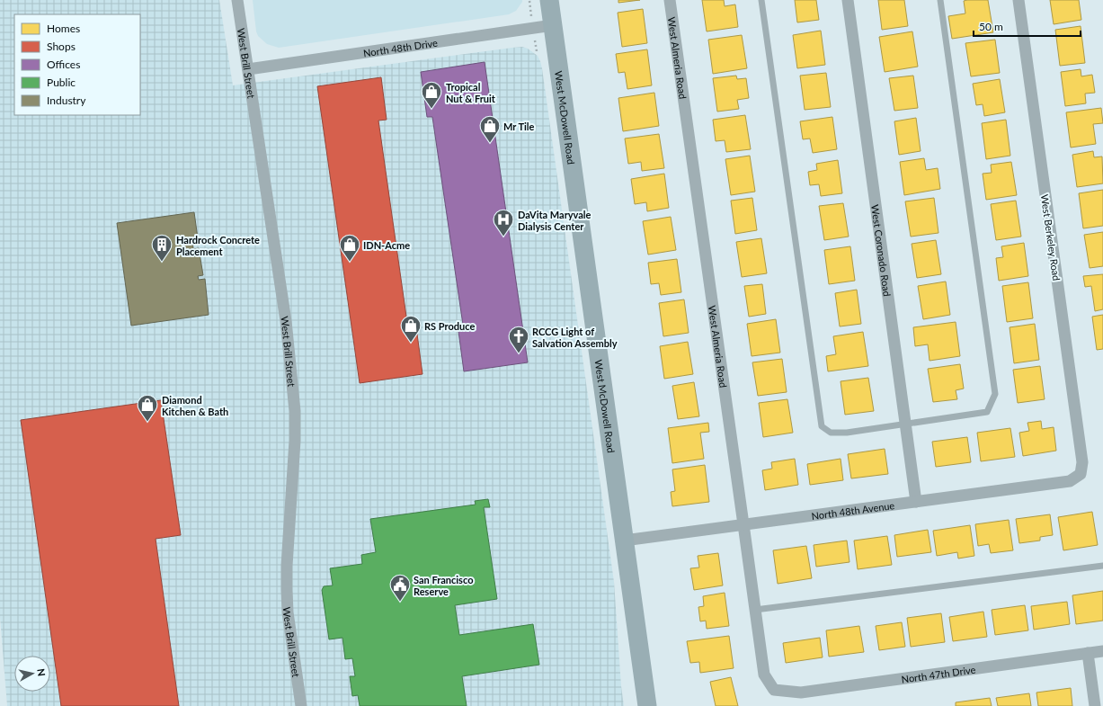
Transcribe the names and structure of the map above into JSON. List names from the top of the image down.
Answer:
{
  "streets": {
    "main road": ["West McDowell Road"],
    "street": [
      "North 48th Drive",
      "West Almeria Road",
      "West Brill Street",
      "West Berkeley Road",
      "West Coronado Road",
      "North 48th Avenue",
      "North 47th Drive"
    ]
  },
  "crossings": [
    ["North 48th Drive", "West Brill Street"],
    ["North 48th Drive", "West McDowell Road"],
    ["West Almeria Road", "North 48th Avenue"],
    ["West Almeria Road", "North 47th Drive"],
    ["West McDowell Road", "North 48th Avenue"],
    ["West Berkeley Road", "North 48th Avenue"],
    ["West Coronado Road", "North 48th Avenue"]
  ],
  "places": {
    "shop": [
      "Tropical Nut & Fruit",
      "Mr Tile",
      "IDN-Acme",
      "RS Produce",
      "Diamond Kitchen & Bath"
    ],
    "hospital": ["DaVita Maryvale Dialysis Center"],
    "building": ["Hardrock Concrete Placement"],
    "church": ["RCCG Light of Salvation Assembly"],
    "public building": ["San Francisco Reserve"]
  },
  "legend": [
    "Homes",
    "Shops",
    "Offices",
    "Public",
    "Industry"
  ],
  "scale_bar": "50 m",
  "north": "right"
}
